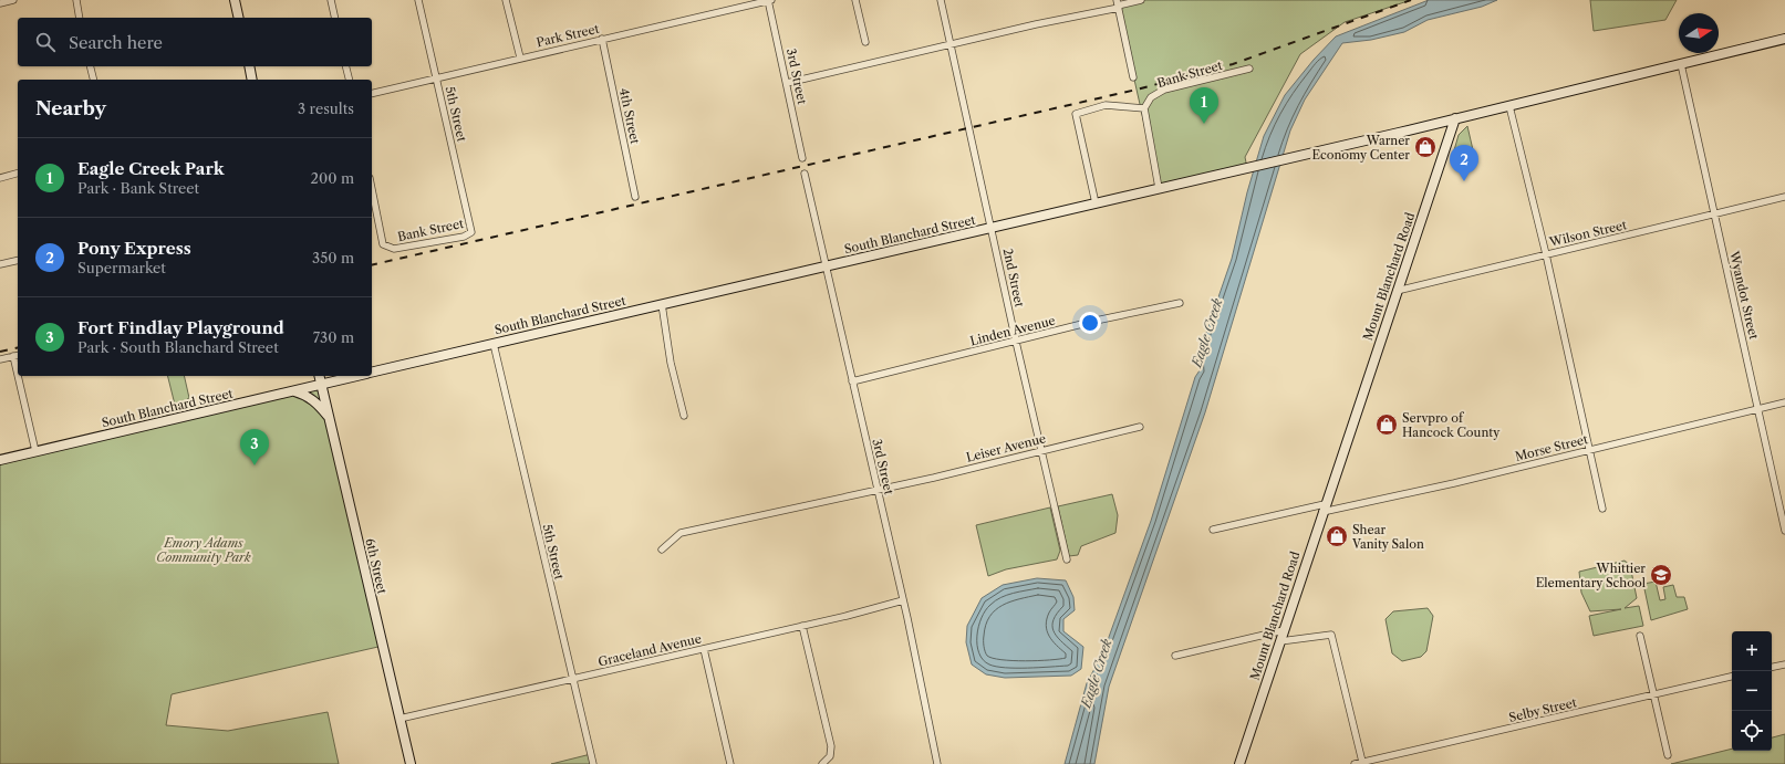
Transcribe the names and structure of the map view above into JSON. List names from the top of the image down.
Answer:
{
  "streets": {
    "street": [
      "Park Street",
      "Bank Street",
      "3rd Street",
      "5th Street",
      "4th Street",
      "Wilson Street",
      "South Blanchard Street",
      "Mount Blanchard Road",
      "2nd Street",
      "Wyandot Street",
      "Linden Avenue",
      "Leiser Avenue",
      "Morse Street",
      "6th Street",
      "Graceland Avenue",
      "Selby Street"
    ]
  },
  "crossings": [
    ["Park Street", "3rd Street"],
    ["Park Street", "5th Street"],
    ["Park Street", "4th Street"],
    ["Bank Street", "5th Street"],
    ["3rd Street", "South Blanchard Street"],
    ["3rd Street", "Linden Avenue"],
    ["3rd Street", "Leiser Avenue"],
    ["3rd Street", "Graceland Avenue"],
    ["5th Street", "South Blanchard Street"],
    ["5th Street", "Graceland Avenue"],
    ["Wilson Street", "Mount Blanchard Road"],
    ["Wilson Street", "Wyandot Street"],
    ["South Blanchard Street", "Mount Blanchard Road"],
    ["South Blanchard Street", "2nd Street"],
    ["South Blanchard Street", "6th Street"],
    ["Mount Blanchard Road", "Morse Street"],
    ["2nd Street", "Linden Avenue"],
    ["2nd Street", "Leiser Avenue"],
    ["Wyandot Street", "Morse Street"],
    ["6th Street", "Graceland Avenue"]
  ],
  "water": ["Eagle Creek"],
  "parks": ["Emory Adams Community Park"],
  "places": {
    "shop": ["Warner Economy Center", "Servpro of Hancock County", "Shear Vanity Salon"],
    "school or university": ["Whittier Elementary School"]
  },
  "north": "right",
  "page": {
    "search": "Search here",
    "heading": ["Nearby", "3 results"],
    "pins": ["1", "2", "3"],
    "list": [
      {
        "mark": "1",
        "name": "Eagle Creek Park",
        "note": "Park · Bank Street",
        "value": "200 m"
      },
      {
        "mark": "2",
        "name": "Pony Express",
        "note": "Supermarket",
        "value": "350 m"
      },
      {
        "mark": "3",
        "name": "Fort Findlay Playground",
        "note": "Park · South Blanchard Street",
        "value": "730 m"
      }
    ],
    "map_buttons": ["+", "−"]
  }
}
